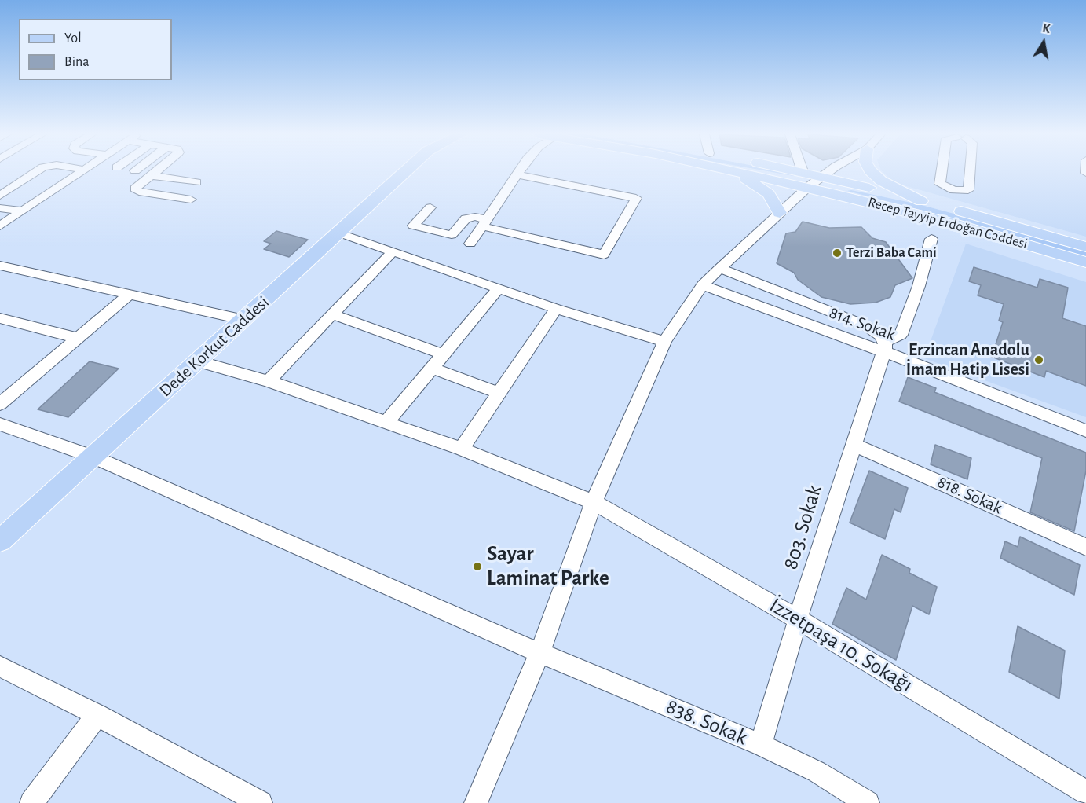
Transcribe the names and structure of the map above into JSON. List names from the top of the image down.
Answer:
{
  "streets": {
    "main road": ["Recep Tayyip Erdoğan Caddesi", "Dede Korkut Caddesi"],
    "street": [
      "814. Sokak",
      "818. Sokak",
      "803. Sokak",
      "İzzetpaşa 10. Sokağı",
      "838. Sokak"
    ]
  },
  "crossings": [
    ["814. Sokak", "803. Sokak"],
    ["Dede Korkut Caddesi", "İzzetpaşa 10. Sokağı"],
    ["Dede Korkut Caddesi", "838. Sokak"],
    ["818. Sokak", "803. Sokak"],
    ["803. Sokak", "İzzetpaşa 10. Sokağı"],
    ["803. Sokak", "838. Sokak"]
  ],
  "places": ["Terzi Baba Cami", "Erzincan Anadolu İmam Hatip Lisesi", "Sayar Laminat Parke"],
  "legend": ["Yol", "Bina"],
  "north": "top"
}
